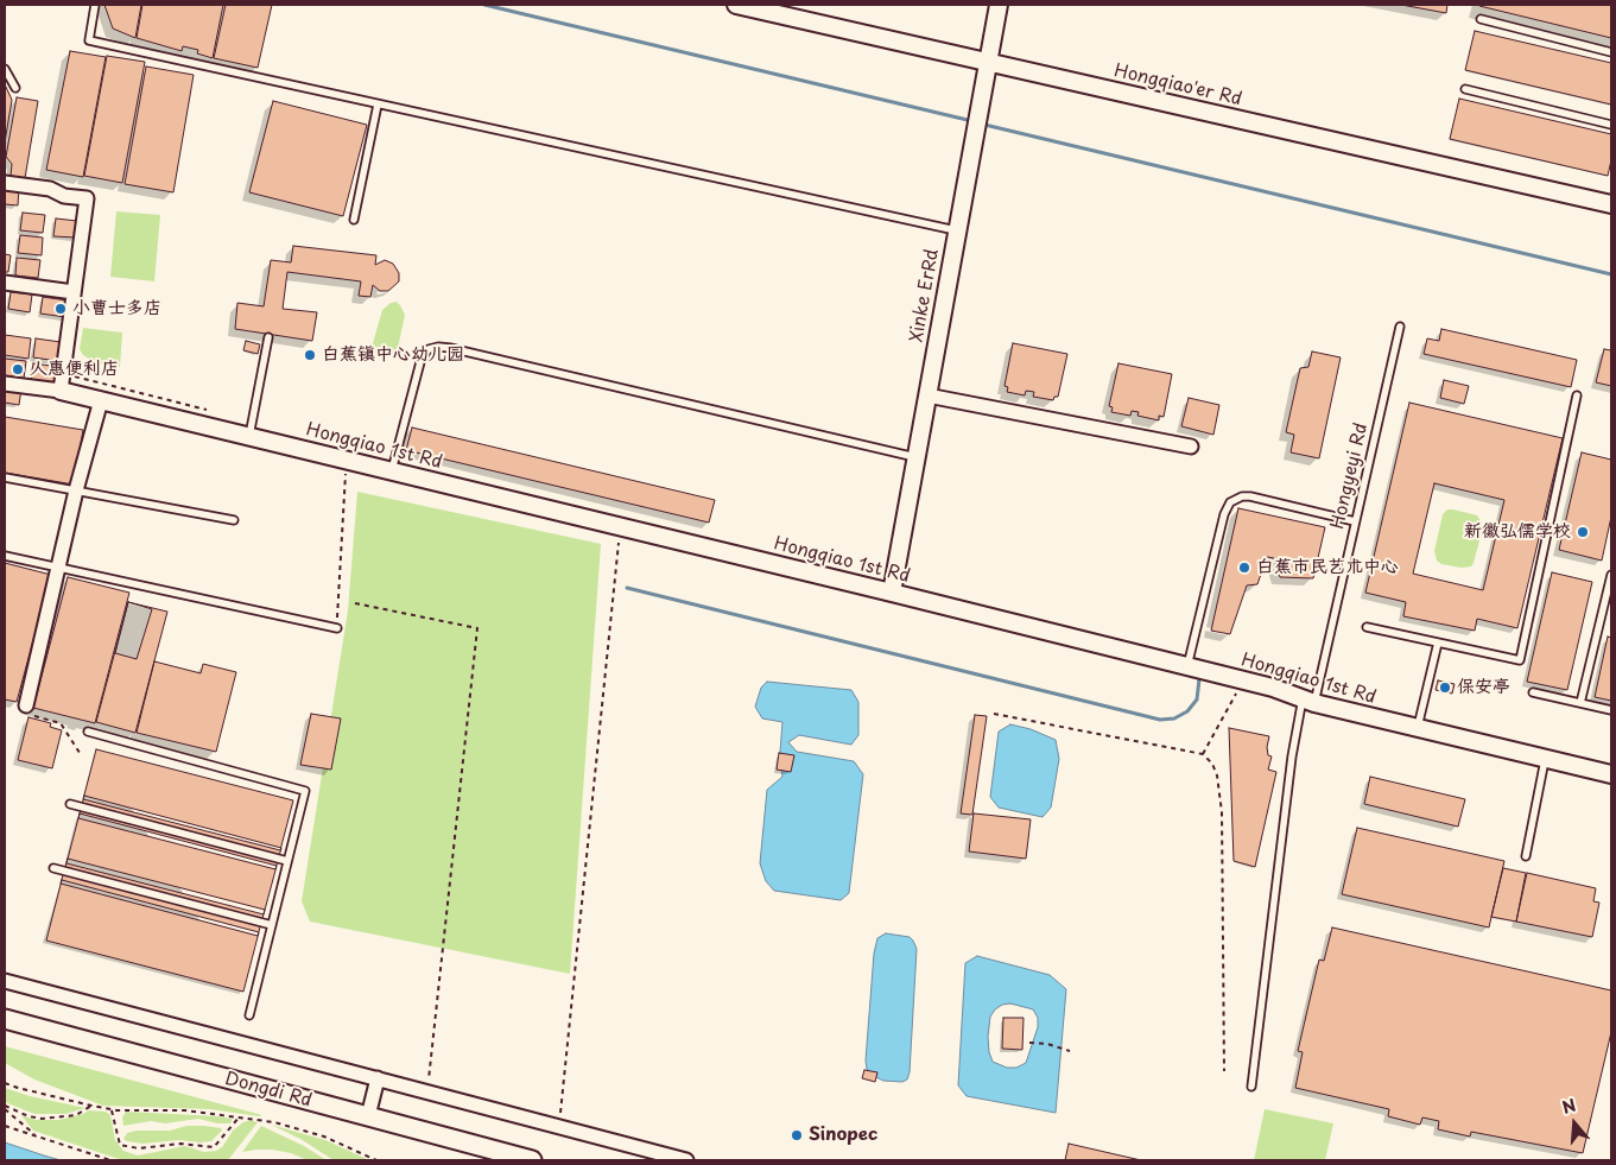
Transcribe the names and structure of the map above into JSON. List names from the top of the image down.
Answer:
{
  "streets": {
    "main road": ["Dongdi Rd"],
    "street": ["Hongqiao'er Rd", "Xinke ErRd", "Hongqiao 1st Rd"],
    "lane": ["Hongyeyi Rd"]
  },
  "crossings": [
    ["Hongqiao'er Rd", "Xinke ErRd"],
    ["Xinke ErRd", "Hongqiao 1st Rd"],
    ["Hongqiao 1st Rd", "Hongyeyi Rd"]
  ],
  "places": [
    "小曹士多店",
    "白蕉镇中心幼儿园",
    "人惠便利店",
    "新徽弘儒学校",
    "白蕉市民艺术中心",
    "保安亭",
    "Sinopec"
  ],
  "north": "top"
}
